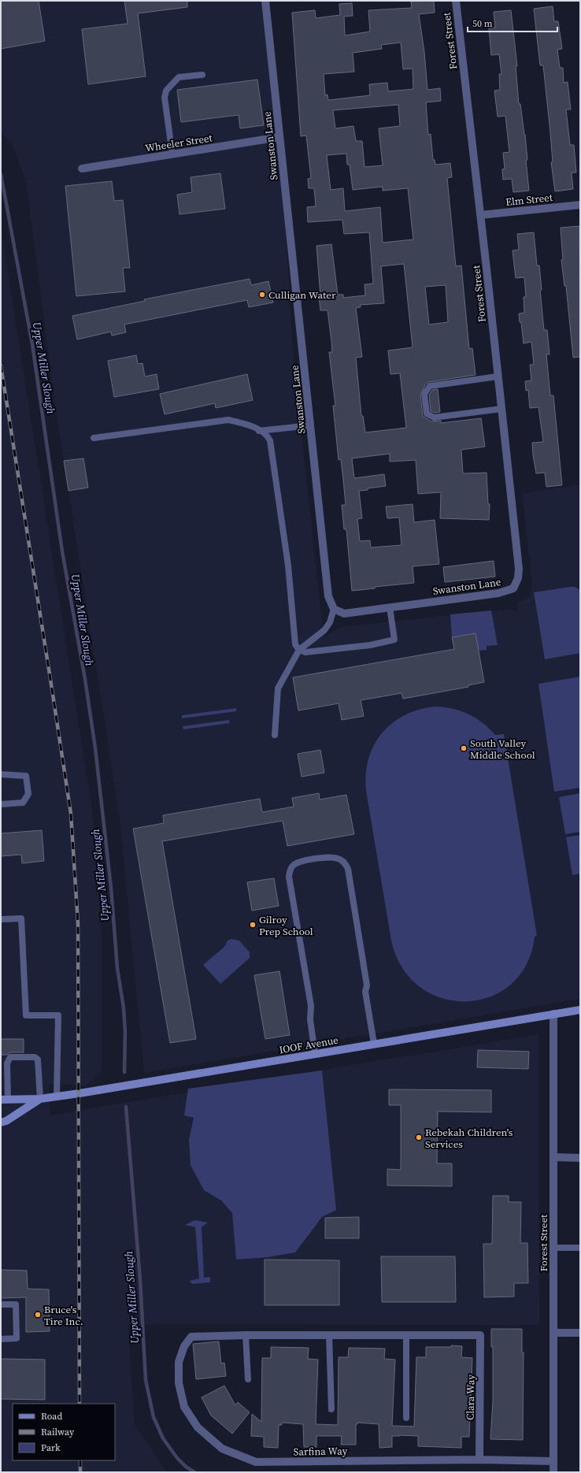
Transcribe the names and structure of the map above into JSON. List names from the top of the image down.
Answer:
{
  "streets": {
    "street": [
      "Forest Street",
      "Wheeler Street",
      "Swanston Lane",
      "Elm Street",
      "IOOF Avenue",
      "Clara Way",
      "Sarfina Way"
    ]
  },
  "crossings": [
    ["Forest Street", "Swanston Lane"],
    ["Forest Street", "Elm Street"],
    ["Forest Street", "IOOF Avenue"],
    ["Forest Street", "Sarfina Way"],
    ["Wheeler Street", "Swanston Lane"],
    ["Clara Way", "Sarfina Way"]
  ],
  "water": ["Upper Miller Slough"],
  "places": [
    "Culligan Water",
    "South Valley Middle School",
    "Gilroy Prep School",
    "Rebekah Children's Services",
    "Bruce's Tire Inc."
  ],
  "legend": ["Road", "Railway", "Park"],
  "scale_bar": "50 m"
}
